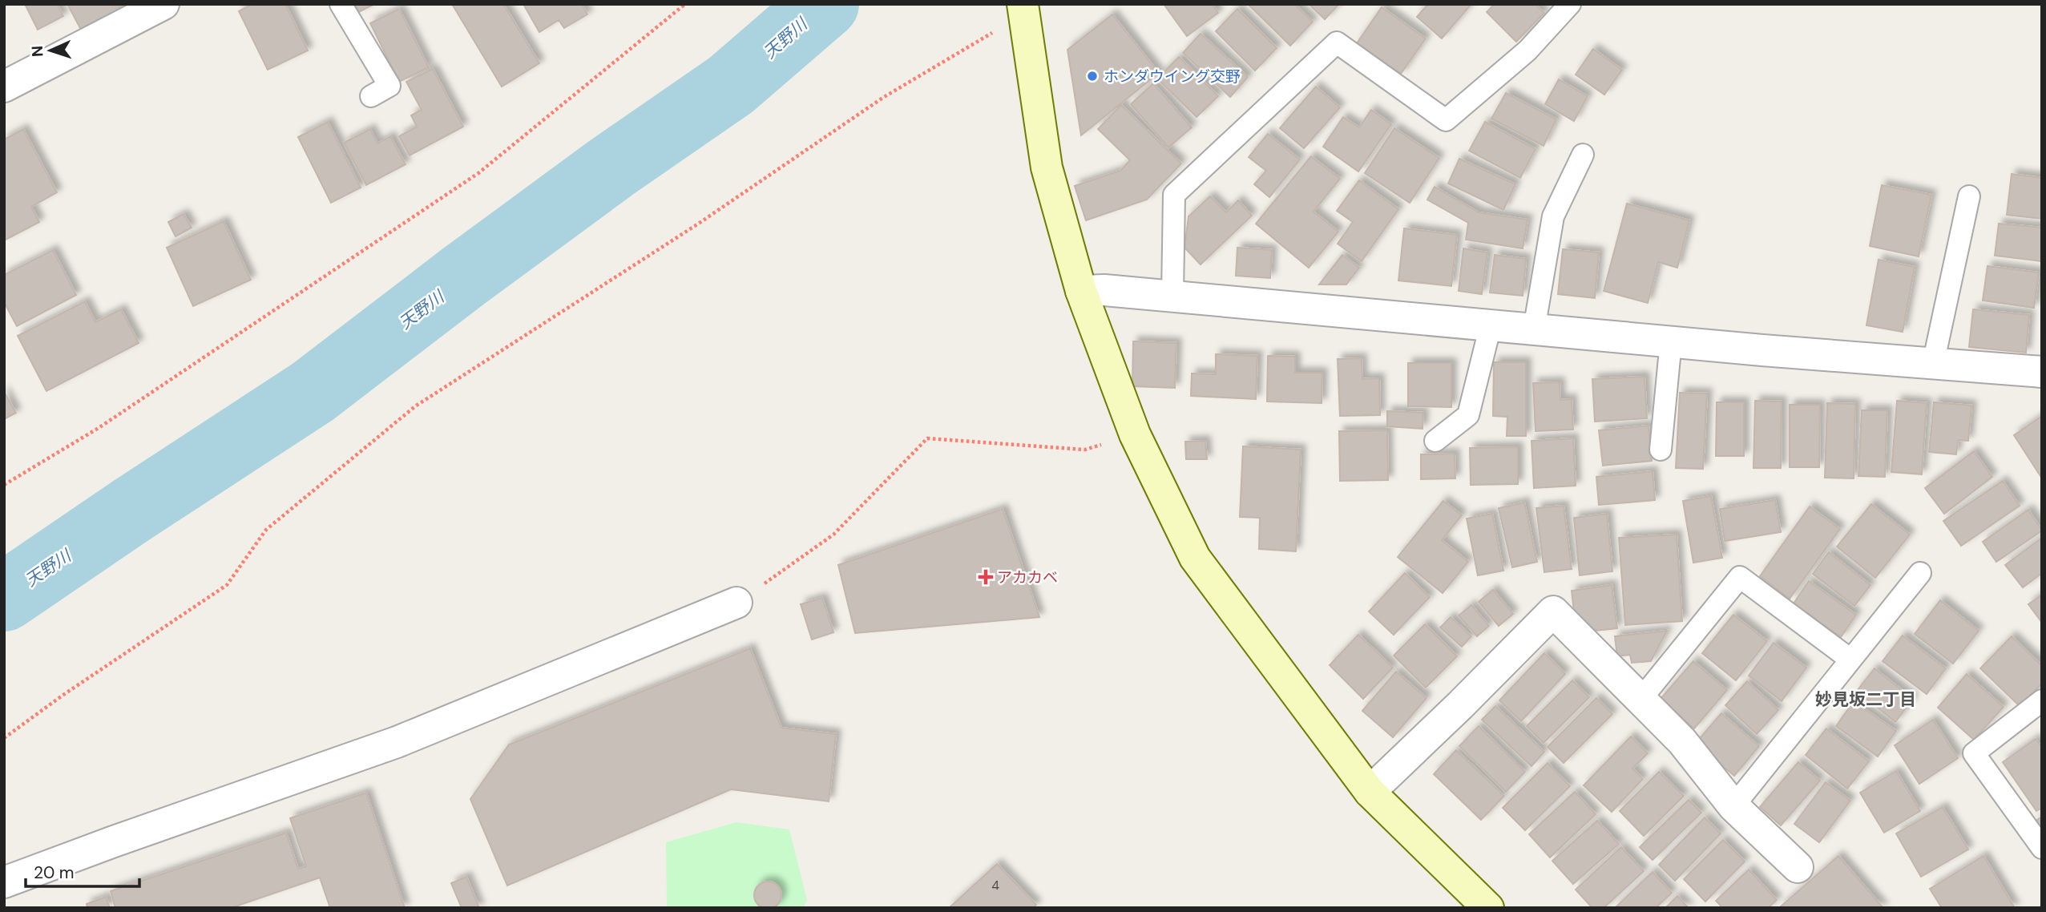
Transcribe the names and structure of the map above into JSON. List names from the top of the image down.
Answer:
{
  "districts": ["妙見坂二丁目"],
  "water": ["天野川"],
  "places": {
    "other": ["ホンダウイング交野"],
    "health": ["アカカベ"]
  },
  "house_numbers": ["4"],
  "scale_bar": "20 m",
  "north": "left"
}
